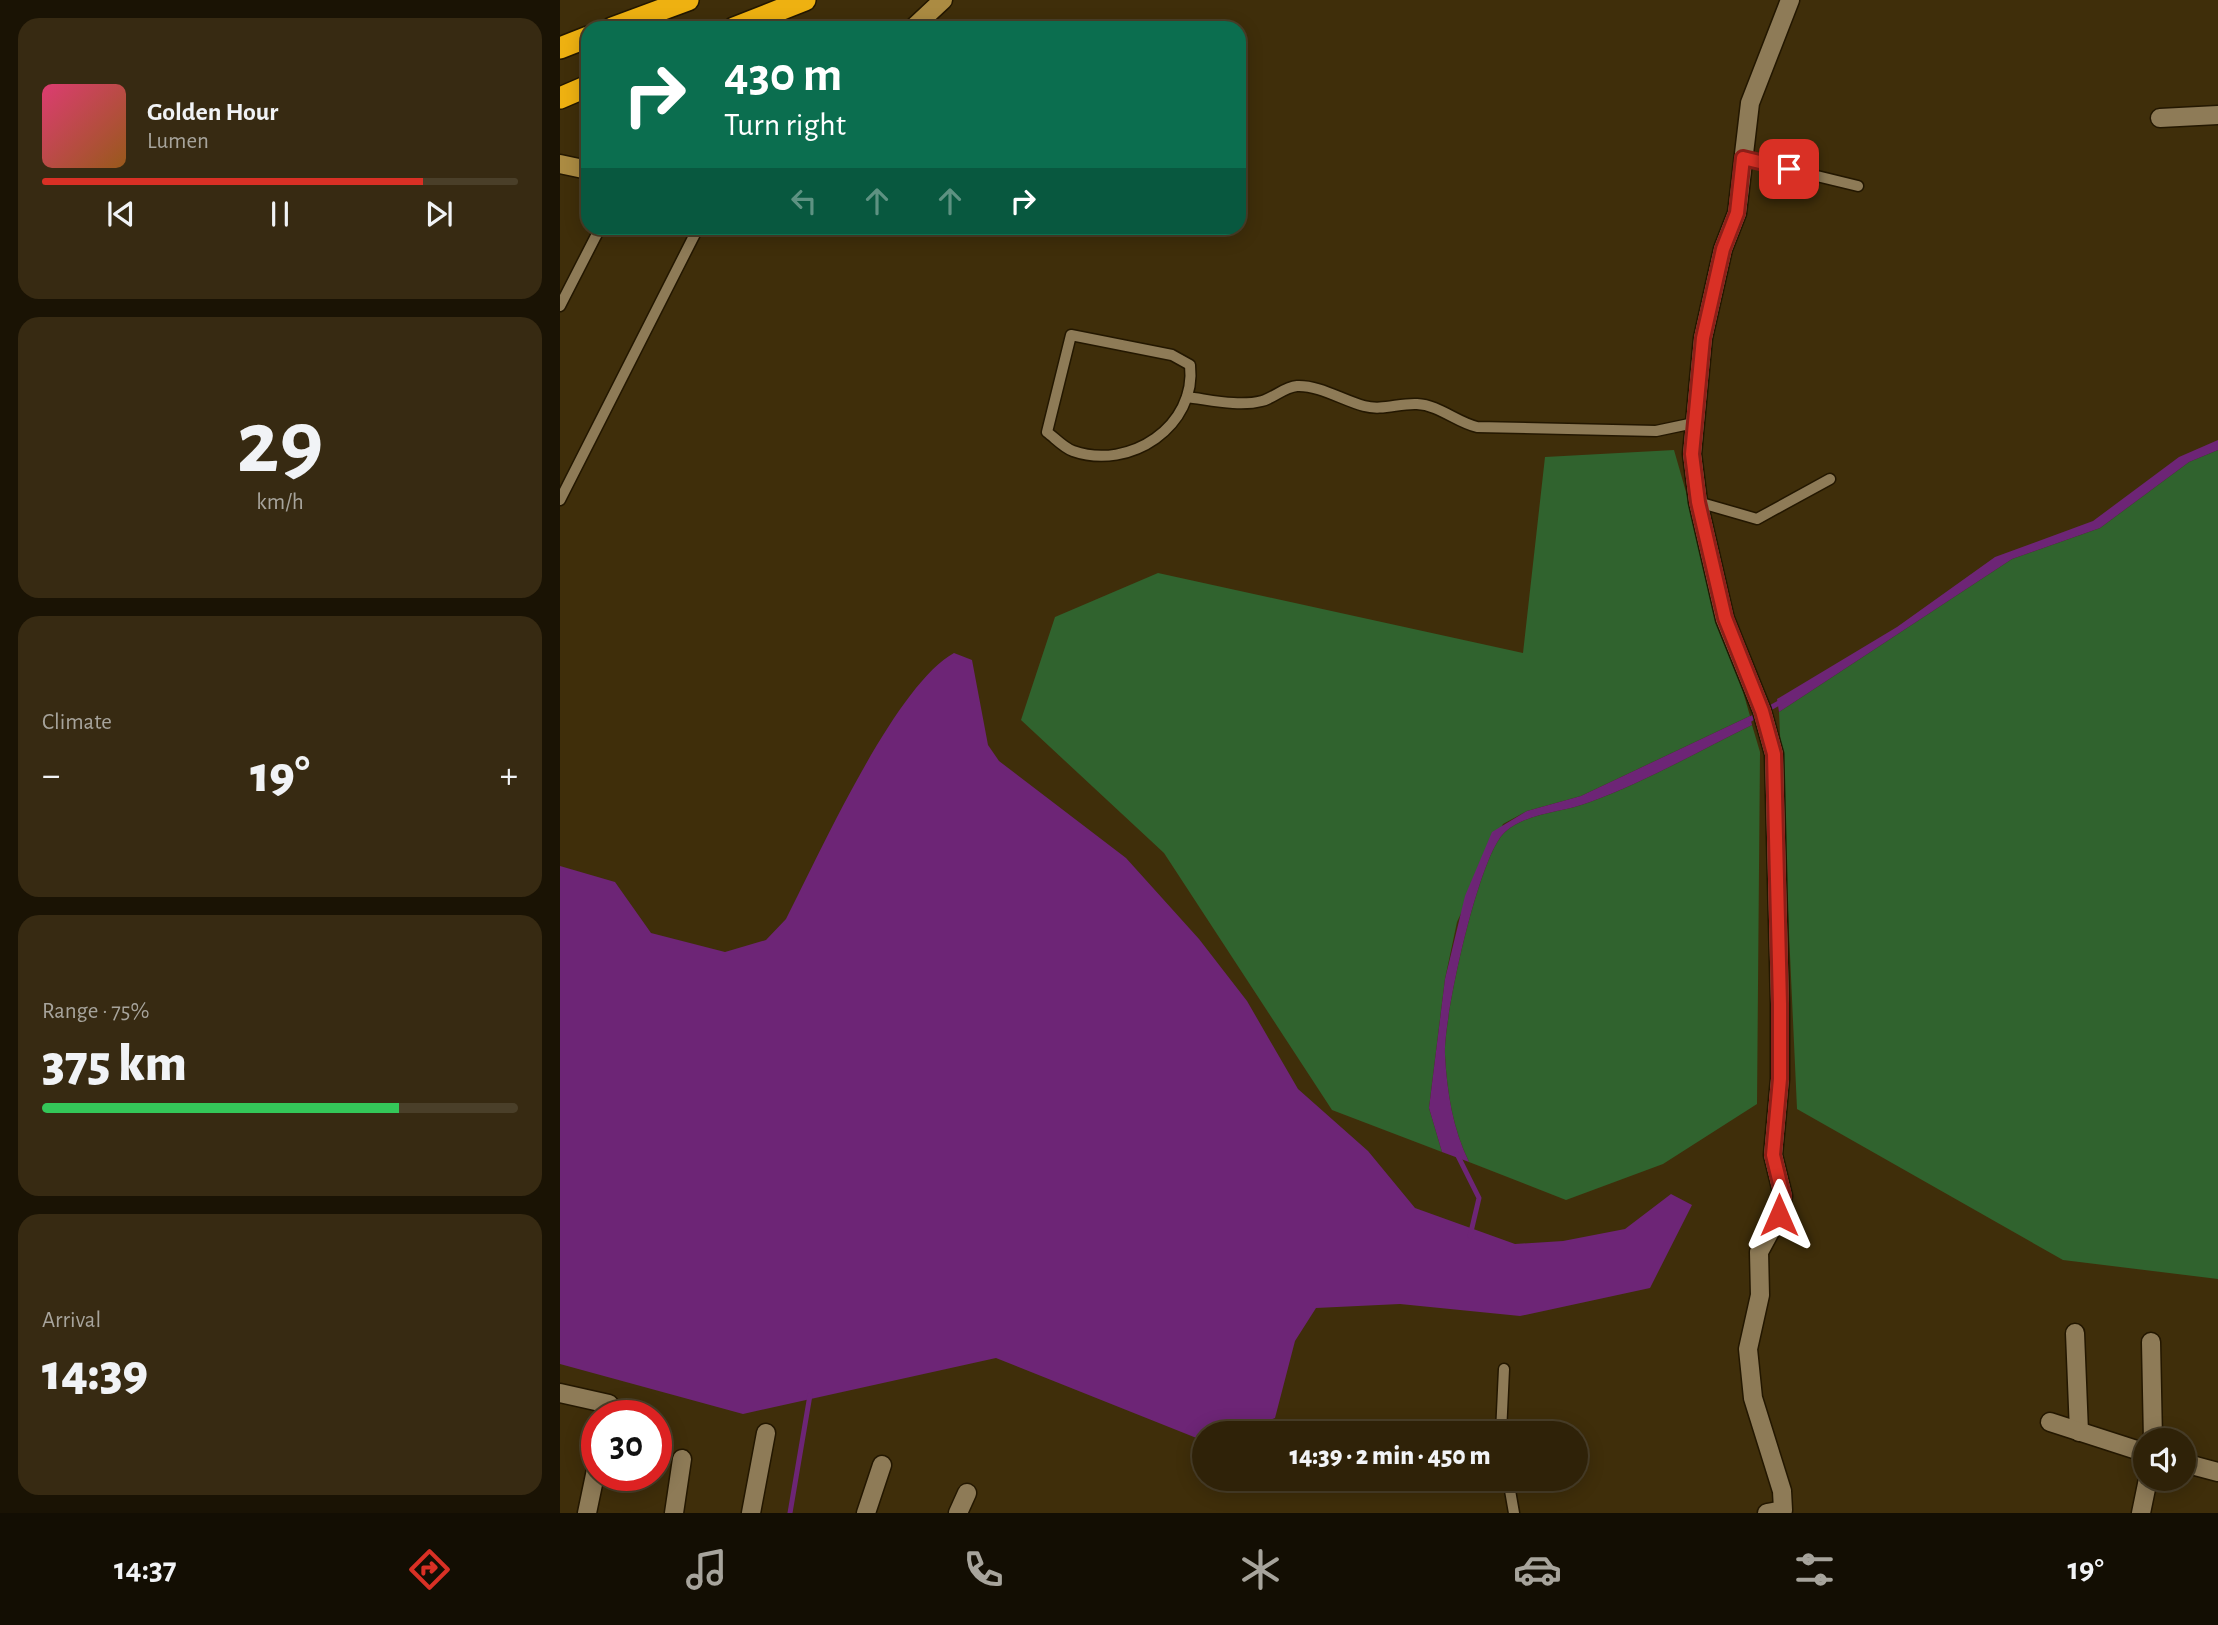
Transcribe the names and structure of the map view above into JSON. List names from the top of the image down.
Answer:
{
  "page": {
    "turn": ["430 m", "Turn right"],
    "song": ["Golden Hour", "Lumen"],
    "tile": [
      ["29", "km/h"],
      "Climate",
      ["Range · 75%", "375 km"],
      ["Arrival", "14:39"]
    ],
    "heat": ["−", "19°", "+"],
    "limit": "30",
    "trip": "14:39 · 2 min · 450 m",
    "tabs": ["14:37", "19°"]
  }
}
